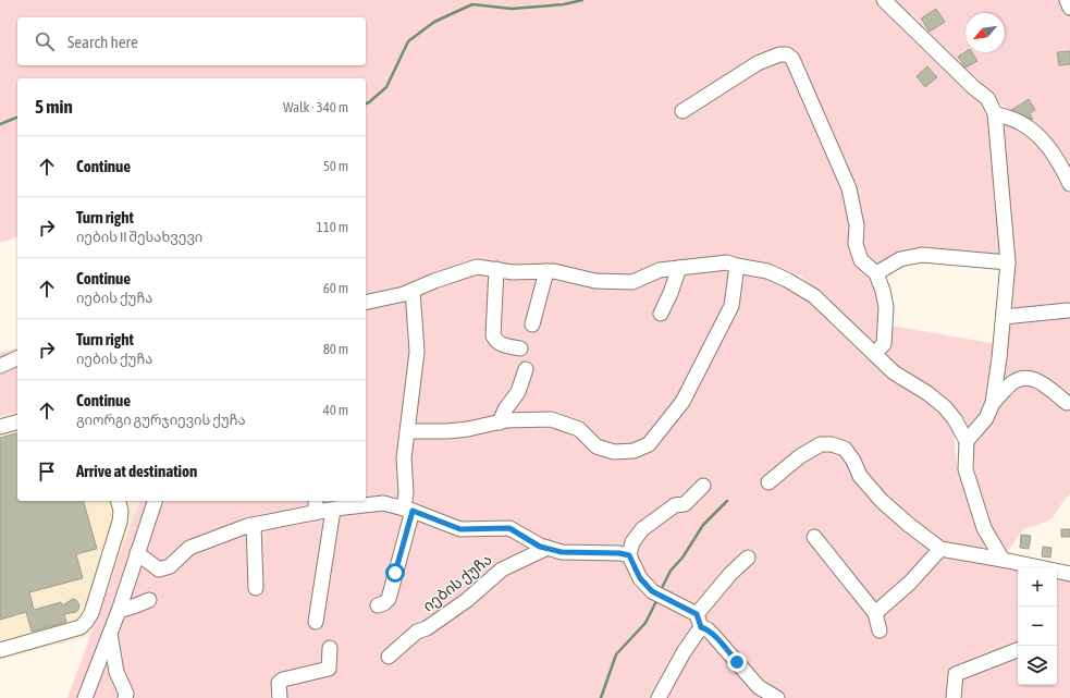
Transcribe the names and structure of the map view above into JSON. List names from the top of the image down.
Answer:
{
  "streets": {
    "street": ["იების ქუჩა"]
  },
  "north": "bottom left",
  "page": {
    "search": "Search here",
    "heading": ["5 min", "Walk · 340 m"],
    "list": [
      ["Continue", "50 m"],
      ["Turn right", "იების II შესახვევი", "110 m"],
      ["Continue", "იების ქუჩა", "60 m"],
      ["Turn right", "იების ქუჩა", "80 m"],
      ["Continue", "გიორგი გურჯიევის ქუჩა", "40 m"],
      "Arrive at destination"
    ],
    "map_buttons": ["+", "−"]
  }
}
